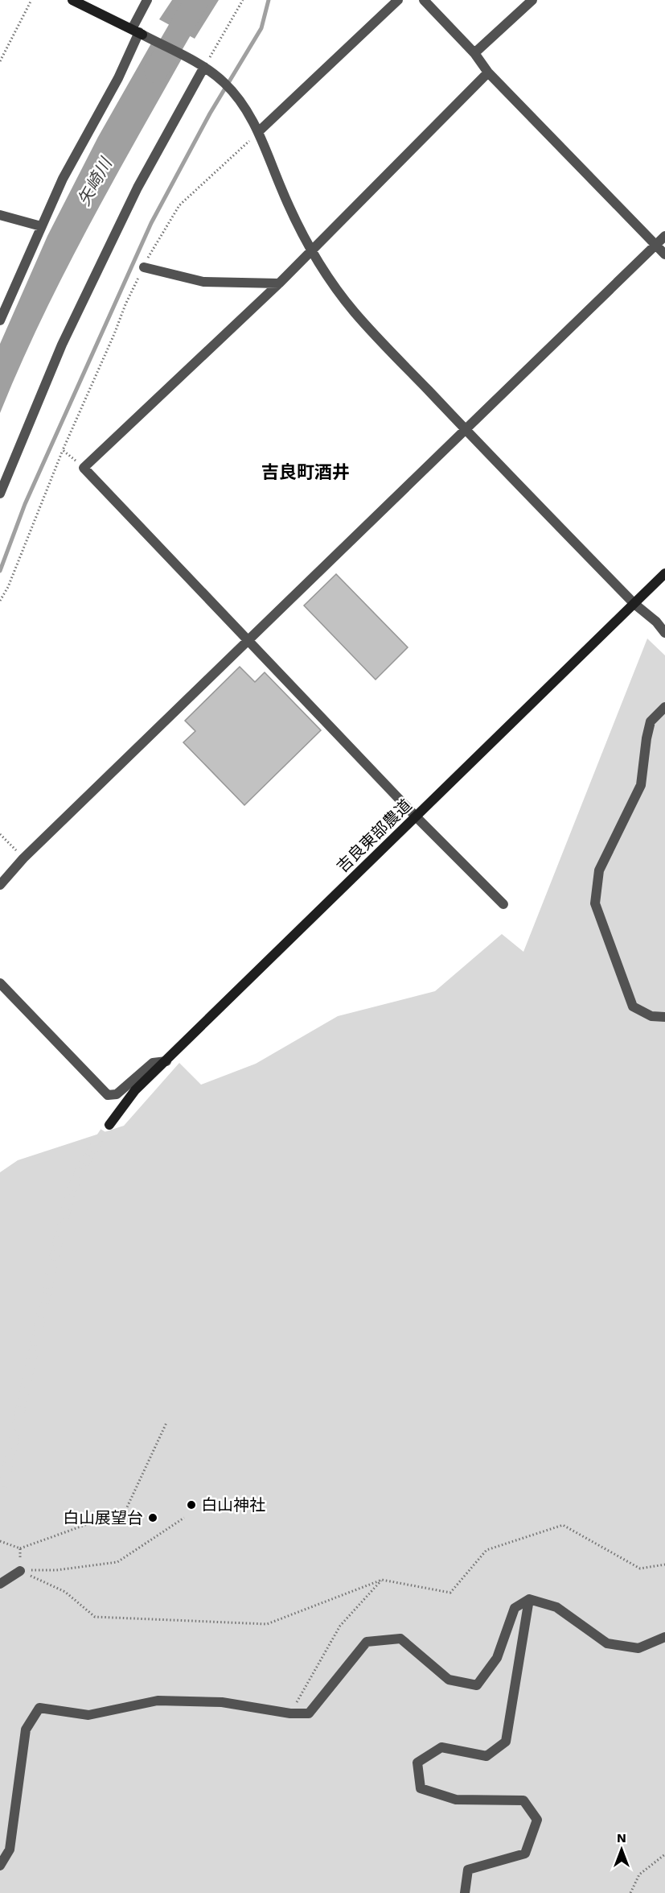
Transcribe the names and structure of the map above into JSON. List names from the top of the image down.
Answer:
{
  "streets": {
    "street": ["吉良東部農道"]
  },
  "districts": ["吉良町酒井"],
  "water": ["矢崎川"],
  "places": ["白山神社", "白山展望台"],
  "north": "top"
}
